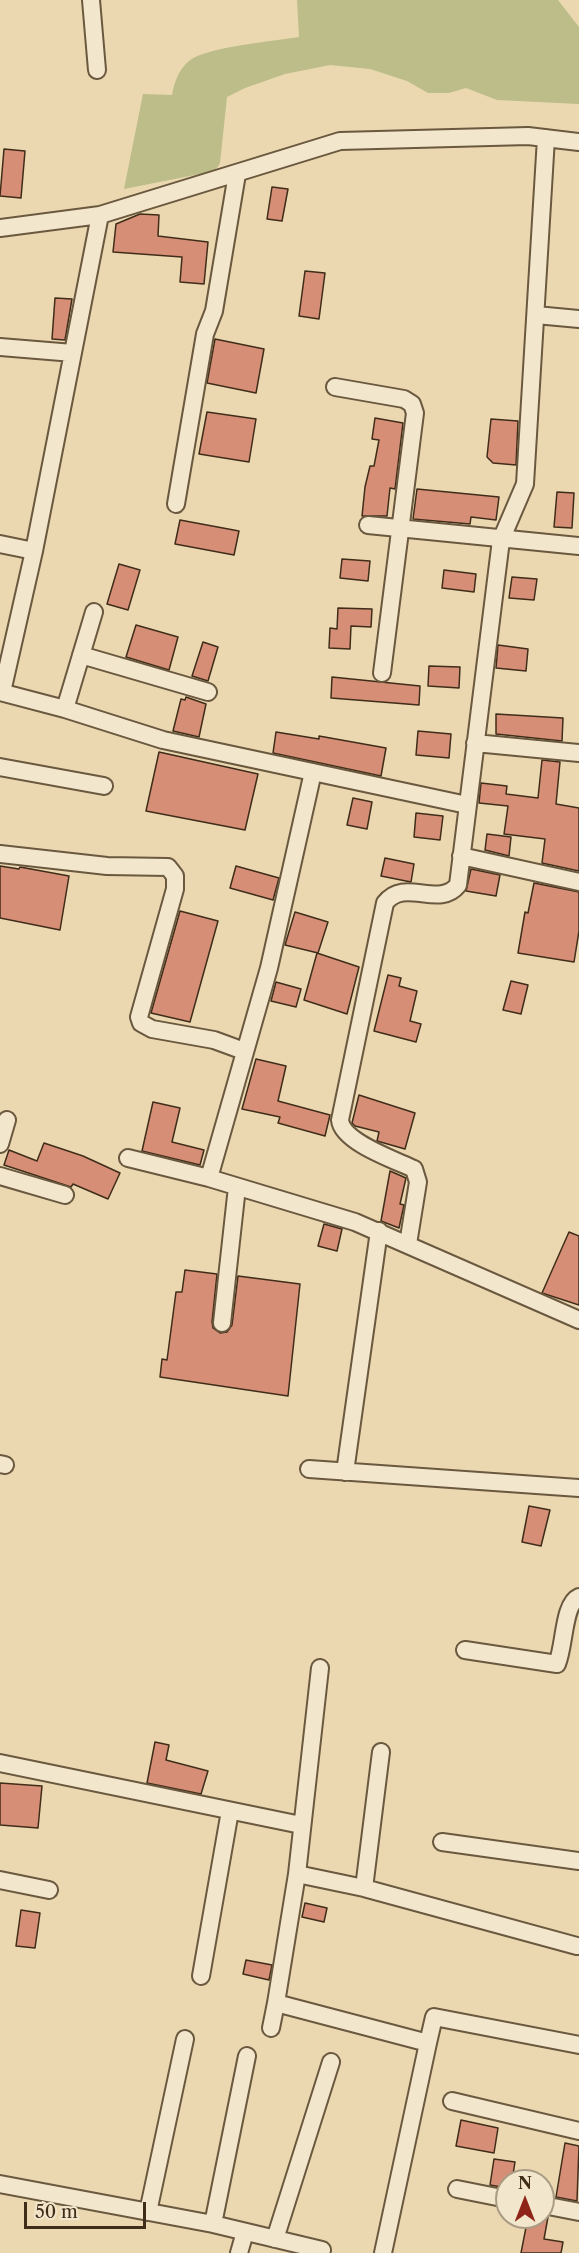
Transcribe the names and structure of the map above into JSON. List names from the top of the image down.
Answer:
{
  "scale_bar": "50 m",
  "north": "top"
}
